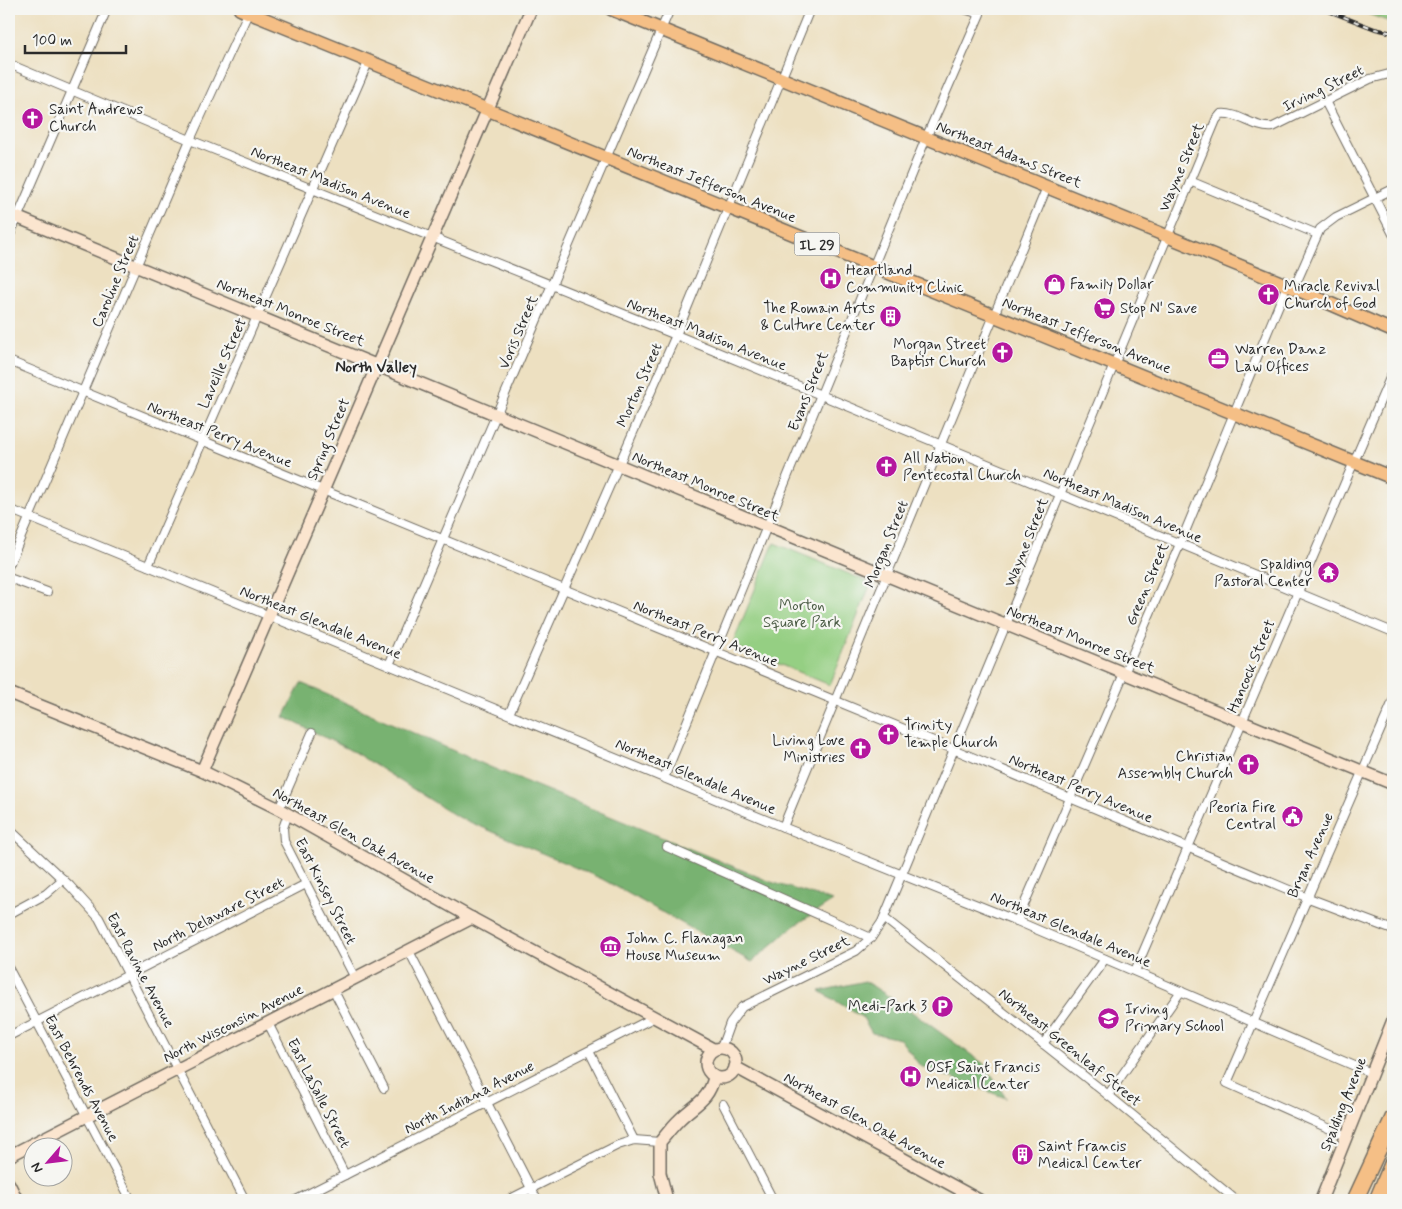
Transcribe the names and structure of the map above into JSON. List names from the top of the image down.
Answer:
{
  "streets": {
    "main road": ["Northeast Adams Street", "Northeast Jefferson Avenue", "IL 29"],
    "street": [
      "Irving Street",
      "Wayne Street",
      "Northeast Madison Avenue",
      "Caroline Street",
      "Northeast Monroe Street",
      "Voris Street",
      "Laveille Street",
      "Morton Street",
      "Evans Street",
      "Northeast Perry Avenue",
      "Spring Street",
      "Morgan Street",
      "Green Street",
      "Northeast Glendale Avenue",
      "Hancock Street",
      "Northeast Glen Oak Avenue",
      "Bryan Avenue",
      "East Kinsey Street",
      "North Delaware Street",
      "East Ravine Avenue",
      "North Wisconsin Avenue",
      "Northeast Greenleaf Street",
      "East Behrends Avenue",
      "East LaSalle Street",
      "North Indiana Avenue",
      "Spalding Avenue"
    ]
  },
  "crossings": [
    ["Irving Street", "Wayne Street"],
    ["Northeast Adams Street", "Wayne Street"],
    ["Northeast Adams Street", "Voris Street"],
    ["Northeast Adams Street", "Morton Street"],
    ["Northeast Adams Street", "Evans Street"],
    ["Northeast Adams Street", "Morgan Street"],
    ["Northeast Adams Street", "Green Street"],
    ["Wayne Street", "Northeast Madison Avenue"],
    ["Wayne Street", "Northeast Jefferson Avenue"],
    ["Wayne Street", "Northeast Monroe Street"],
    ["Wayne Street", "Northeast Perry Avenue"],
    ["Wayne Street", "Northeast Glendale Avenue"],
    ["Wayne Street", "Northeast Glen Oak Avenue"],
    ["Wayne Street", "Northeast Greenleaf Street"],
    ["Northeast Madison Avenue", "Caroline Street"],
    ["Northeast Madison Avenue", "Voris Street"],
    ["Northeast Madison Avenue", "Laveille Street"],
    ["Northeast Madison Avenue", "Morton Street"],
    ["Northeast Madison Avenue", "Evans Street"],
    ["Northeast Madison Avenue", "Spring Street"],
    ["Northeast Madison Avenue", "Morgan Street"],
    ["Northeast Madison Avenue", "Green Street"],
    ["Northeast Madison Avenue", "Hancock Street"],
    ["Northeast Jefferson Avenue", "Caroline Street"],
    ["Northeast Jefferson Avenue", "Voris Street"],
    ["Northeast Jefferson Avenue", "Laveille Street"],
    ["Northeast Jefferson Avenue", "Morton Street"],
    ["Northeast Jefferson Avenue", "Evans Street"],
    ["Northeast Jefferson Avenue", "Spring Street"],
    ["Northeast Jefferson Avenue", "Morgan Street"],
    ["Northeast Jefferson Avenue", "Green Street"],
    ["Northeast Jefferson Avenue", "Hancock Street"],
    ["Caroline Street", "Northeast Monroe Street"],
    ["Caroline Street", "Northeast Perry Avenue"],
    ["Caroline Street", "Northeast Glendale Avenue"],
    ["Northeast Monroe Street", "Voris Street"],
    ["Northeast Monroe Street", "Laveille Street"],
    ["Northeast Monroe Street", "Morton Street"],
    ["Northeast Monroe Street", "Evans Street"],
    ["Northeast Monroe Street", "Spring Street"],
    ["Northeast Monroe Street", "Morgan Street"],
    ["Northeast Monroe Street", "Green Street"],
    ["Northeast Monroe Street", "Hancock Street"],
    ["Northeast Monroe Street", "Bryan Avenue"],
    ["Voris Street", "Northeast Perry Avenue"],
    ["Voris Street", "Northeast Glendale Avenue"],
    ["Laveille Street", "Northeast Perry Avenue"],
    ["Laveille Street", "Northeast Glendale Avenue"],
    ["Morton Street", "Northeast Perry Avenue"],
    ["Morton Street", "Northeast Glendale Avenue"],
    ["Evans Street", "Northeast Perry Avenue"],
    ["Evans Street", "Northeast Glendale Avenue"],
    ["Northeast Perry Avenue", "Spring Street"],
    ["Northeast Perry Avenue", "Morgan Street"],
    ["Northeast Perry Avenue", "Green Street"],
    ["Northeast Perry Avenue", "Hancock Street"],
    ["Northeast Perry Avenue", "Bryan Avenue"],
    ["Spring Street", "Northeast Glendale Avenue"],
    ["Spring Street", "Northeast Glen Oak Avenue"],
    ["Morgan Street", "Northeast Glendale Avenue"],
    ["Green Street", "Northeast Glendale Avenue"],
    ["Northeast Glendale Avenue", "Hancock Street"],
    ["Northeast Glendale Avenue", "Bryan Avenue"],
    ["Northeast Glendale Avenue", "Spalding Avenue"],
    ["Northeast Glen Oak Avenue", "East Kinsey Street"],
    ["Northeast Glen Oak Avenue", "North Wisconsin Avenue"],
    ["Northeast Glen Oak Avenue", "North Indiana Avenue"],
    ["Bryan Avenue", "Spalding Avenue"],
    ["East Kinsey Street", "North Delaware Street"],
    ["East Kinsey Street", "North Wisconsin Avenue"],
    ["North Delaware Street", "East Ravine Avenue"],
    ["North Delaware Street", "East Behrends Avenue"],
    ["East Ravine Avenue", "North Wisconsin Avenue"],
    ["North Wisconsin Avenue", "East Behrends Avenue"],
    ["North Wisconsin Avenue", "East LaSalle Street"],
    ["East LaSalle Street", "North Indiana Avenue"]
  ],
  "districts": ["North Valley"],
  "parks": ["Morton Square Park"],
  "places": {
    "church": [
      "Saint Andrews Church",
      "Miracle Revival Church of God",
      "Morgan Street Baptist Church",
      "All Nation Pentecostal Church",
      "Trinity Temple Church",
      "Living Love Ministries",
      "Christian Assembly Church"
    ],
    "hospital": ["Heartland Community Clinic", "OSF Saint Francis Medical Center"],
    "shop": ["Family Dollar"],
    "supermarket": ["Stop N' Save"],
    "building": ["The Romain Arts & Culture Center", "Saint Francis Medical Center"],
    "office": ["Warren Danz Law Offices"],
    "temple": ["Spalding Pastoral Center"],
    "public building": ["Peoria Fire Central"],
    "museum": ["John C. Flanagan House Museum"],
    "parking": ["Medi-Park 3"],
    "school or university": ["Irving Primary School"]
  },
  "scale_bar": "100 m",
  "north": "bottom left"
}
